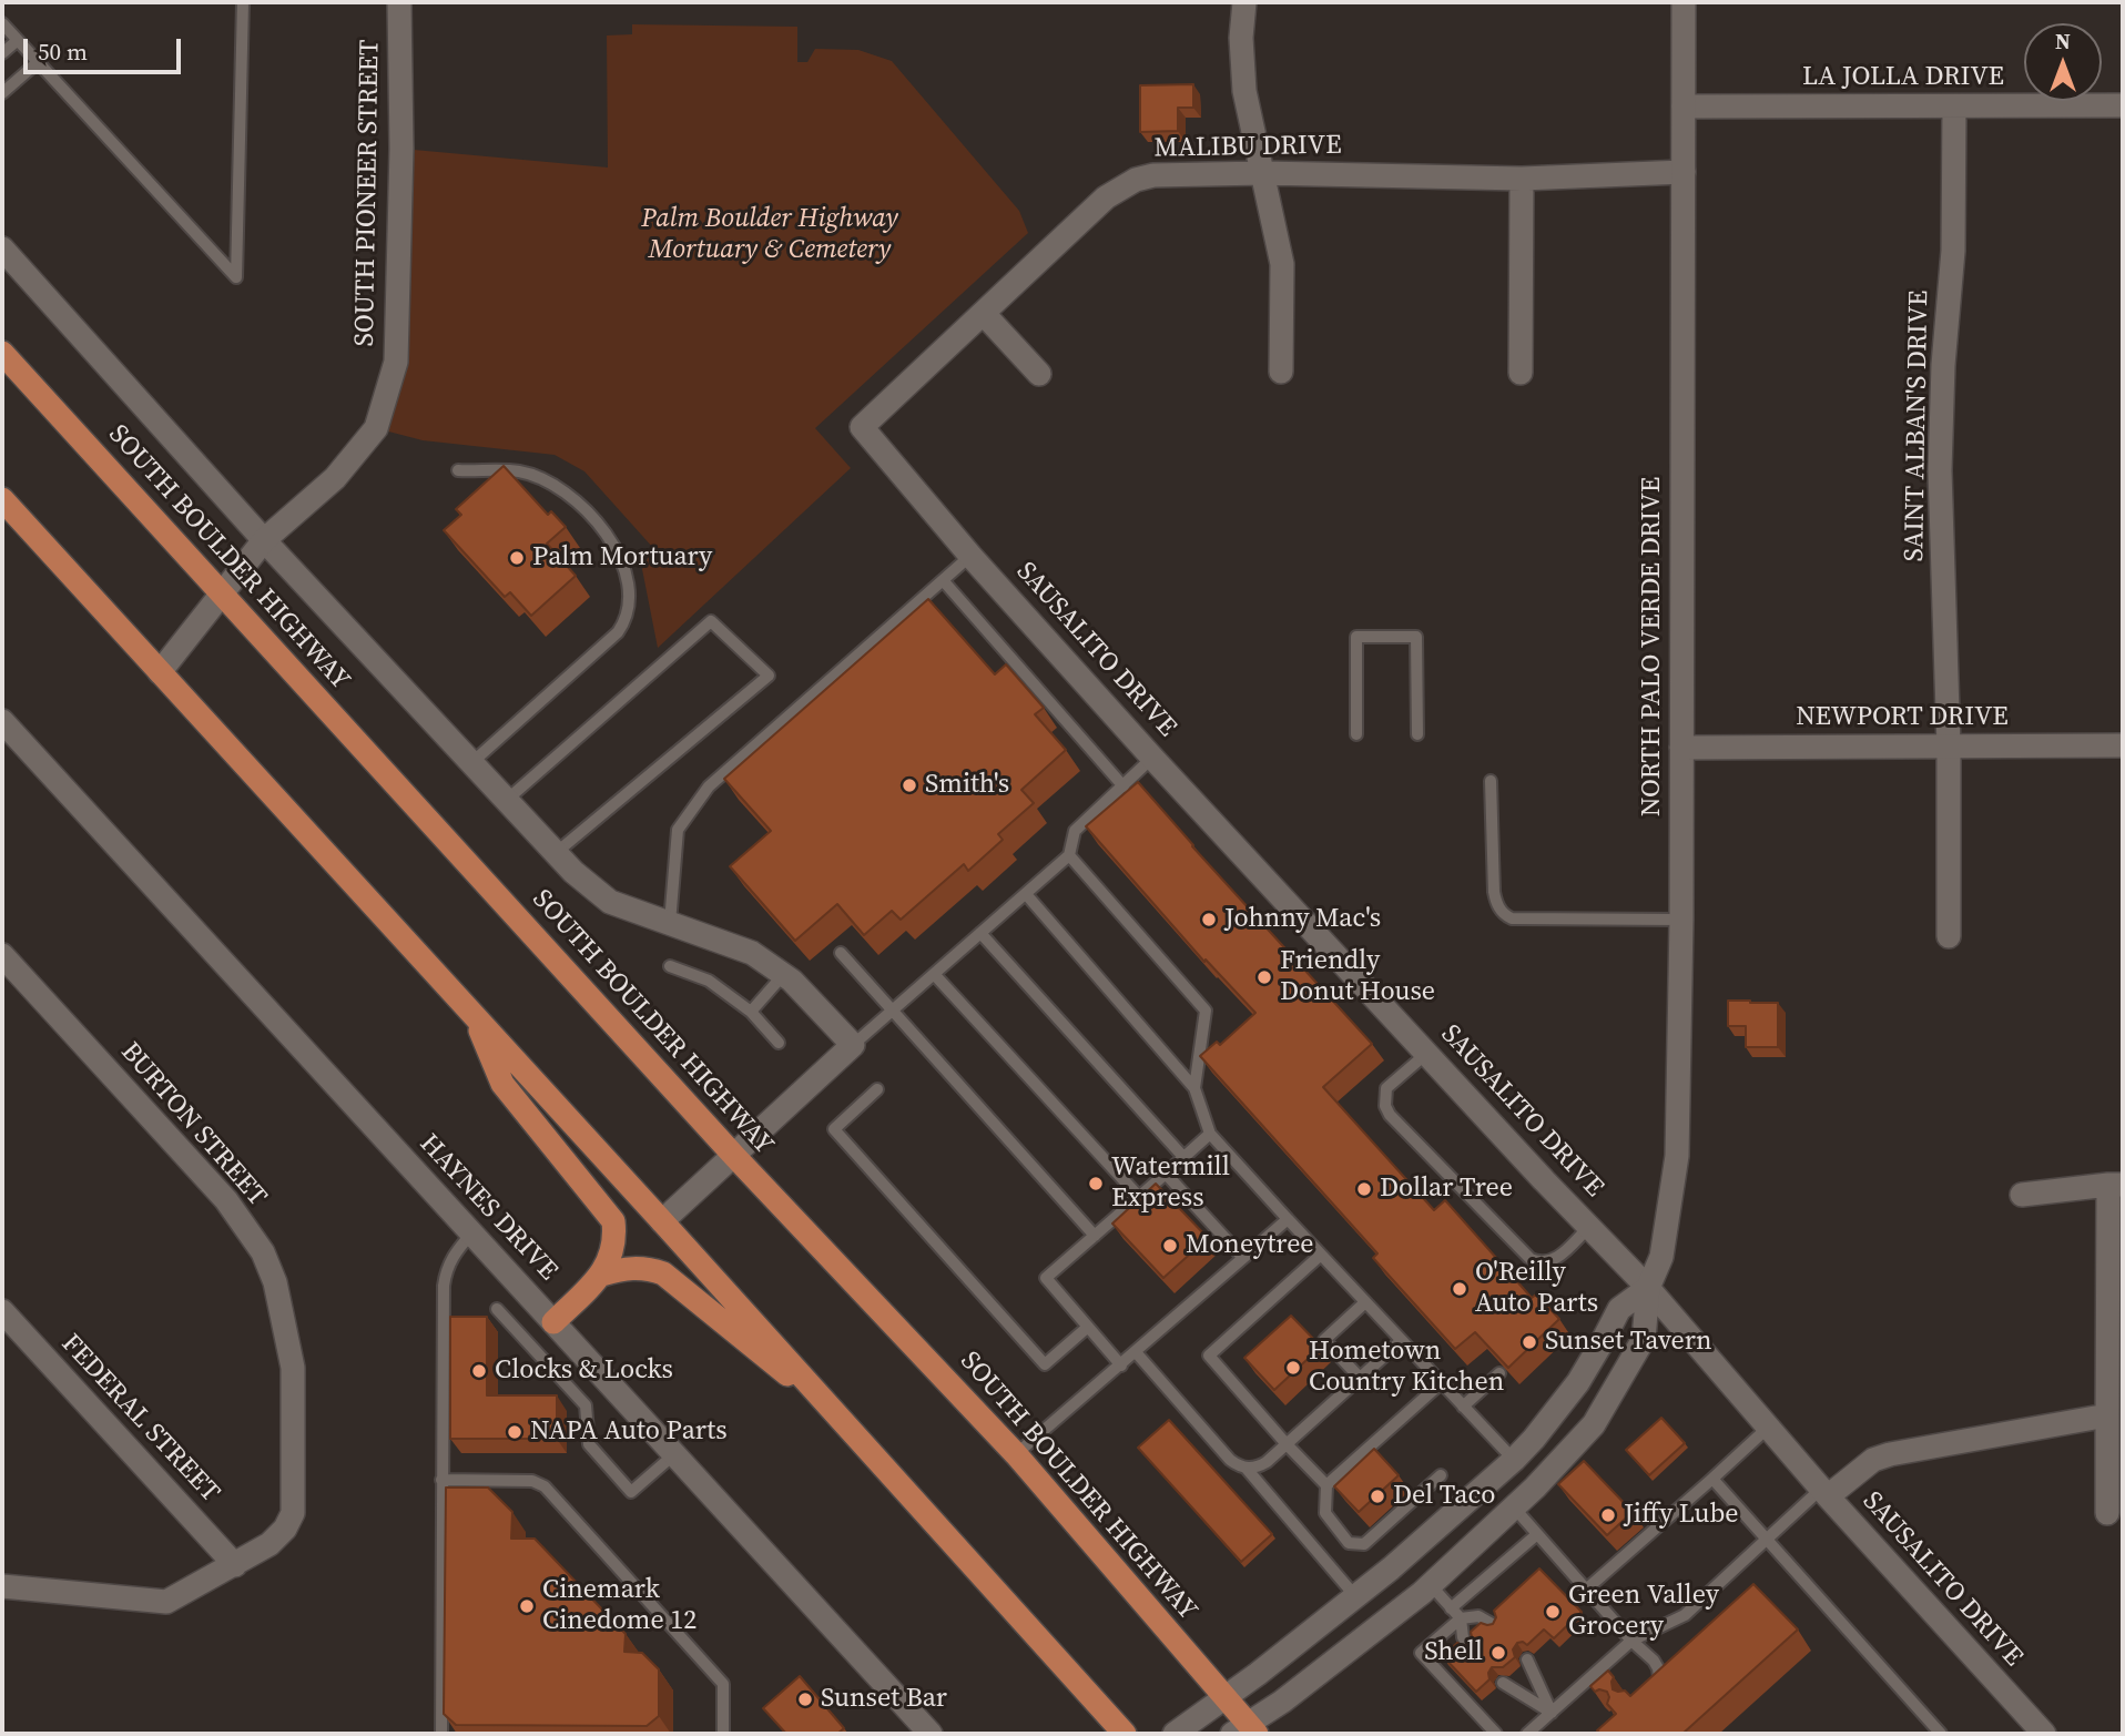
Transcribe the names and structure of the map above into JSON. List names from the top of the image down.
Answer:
{
  "streets": {
    "main road": ["SOUTH BOULDER HIGHWAY"],
    "street": [
      "LA JOLLA DRIVE",
      "MALIBU DRIVE",
      "SOUTH PIONEER STREET",
      "SAINT ALBAN'S DRIVE",
      "NORTH PALO VERDE DRIVE",
      "SAUSALITO DRIVE",
      "NEWPORT DRIVE",
      "BURTON STREET",
      "HAYNES DRIVE",
      "FEDERAL STREET"
    ]
  },
  "crossings": [
    ["LA JOLLA DRIVE", "SAINT ALBAN'S DRIVE"],
    ["LA JOLLA DRIVE", "NORTH PALO VERDE DRIVE"],
    ["MALIBU DRIVE", "NORTH PALO VERDE DRIVE"],
    ["MALIBU DRIVE", "SAUSALITO DRIVE"],
    ["SOUTH PIONEER STREET", "SOUTH BOULDER HIGHWAY"],
    ["SAINT ALBAN'S DRIVE", "NEWPORT DRIVE"],
    ["NORTH PALO VERDE DRIVE", "SAUSALITO DRIVE"],
    ["NORTH PALO VERDE DRIVE", "NEWPORT DRIVE"],
    ["BURTON STREET", "FEDERAL STREET"]
  ],
  "parks": ["Palm Boulder Highway Mortuary & Cemetery"],
  "places": [
    "Palm Mortuary",
    "Smith's",
    "Johnny Mac's",
    "Friendly Donut House",
    "Watermill Express",
    "Dollar Tree",
    "Moneytree",
    "O'Reilly Auto Parts",
    "Sunset Tavern",
    "Hometown Country Kitchen",
    "Clocks & Locks",
    "NAPA Auto Parts",
    "Del Taco",
    "Jiffy Lube",
    "Cinemark Cinedome 12",
    "Green Valley Grocery",
    "Shell",
    "Sunset Bar"
  ],
  "scale_bar": "50 m",
  "north": "top"
}
